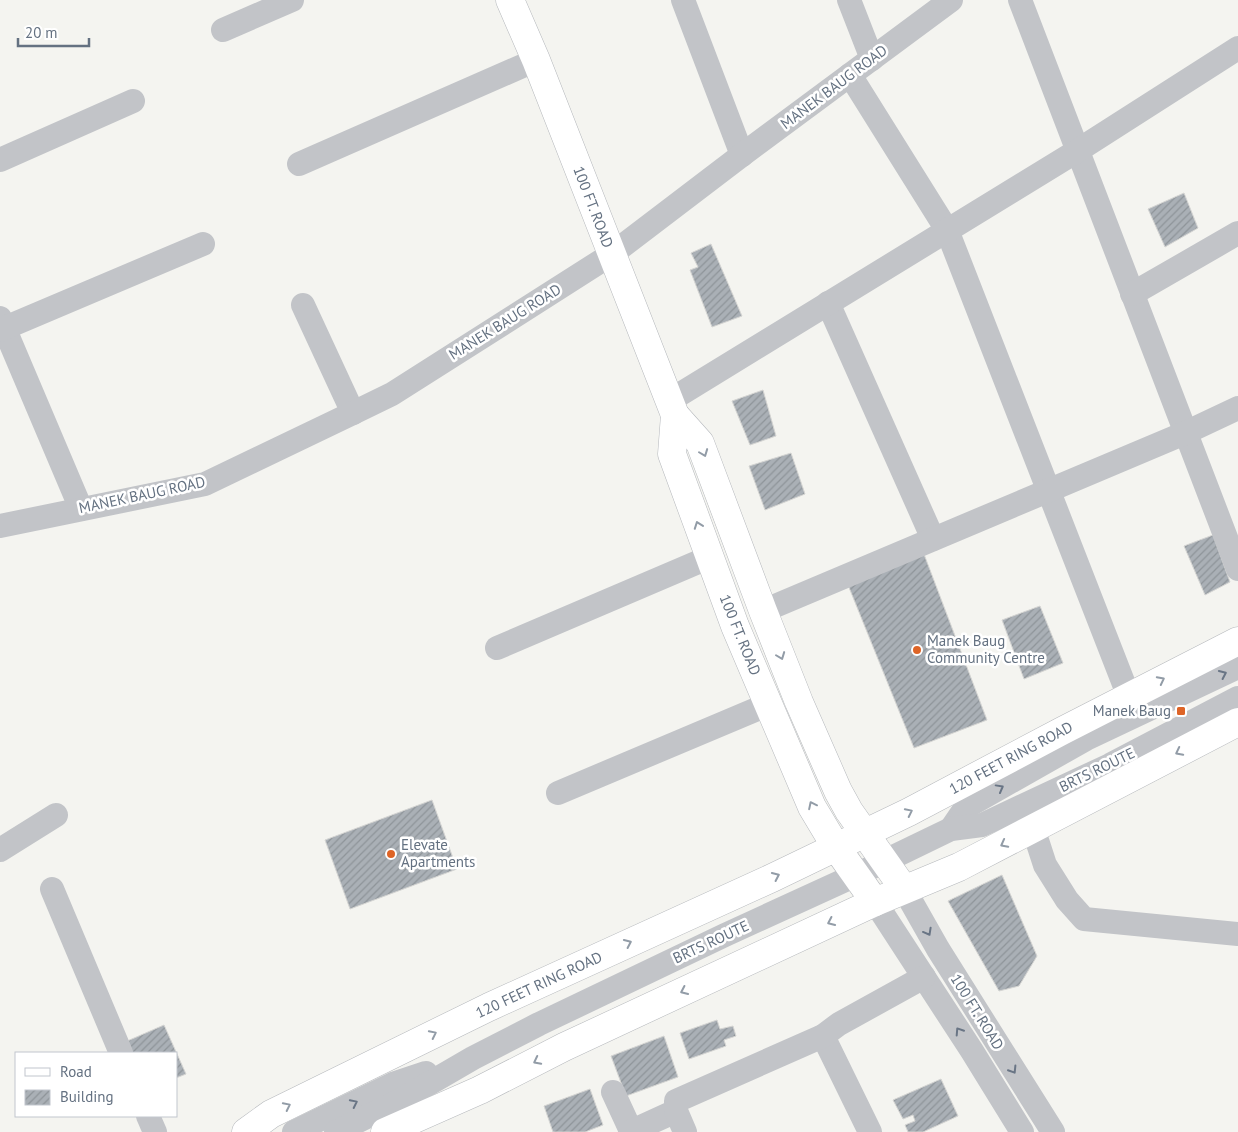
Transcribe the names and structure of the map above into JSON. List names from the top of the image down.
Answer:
{
  "streets": {
    "main road": ["100 FT. ROAD", "120 FEET RING ROAD"],
    "street": ["MANEK BAUG ROAD", "BRTS ROUTE"]
  },
  "crossings": [
    ["MANEK BAUG ROAD", "100 FT. ROAD"],
    ["100 FT. ROAD", "120 FEET RING ROAD"],
    ["100 FT. ROAD", "BRTS ROUTE"]
  ],
  "places": {
    "other": ["Manek Baug Community Centre", "Elevate Apartments"],
    "transit": ["Manek Baug"]
  },
  "legend": ["Road", "Building"],
  "scale_bar": "20 m"
}
